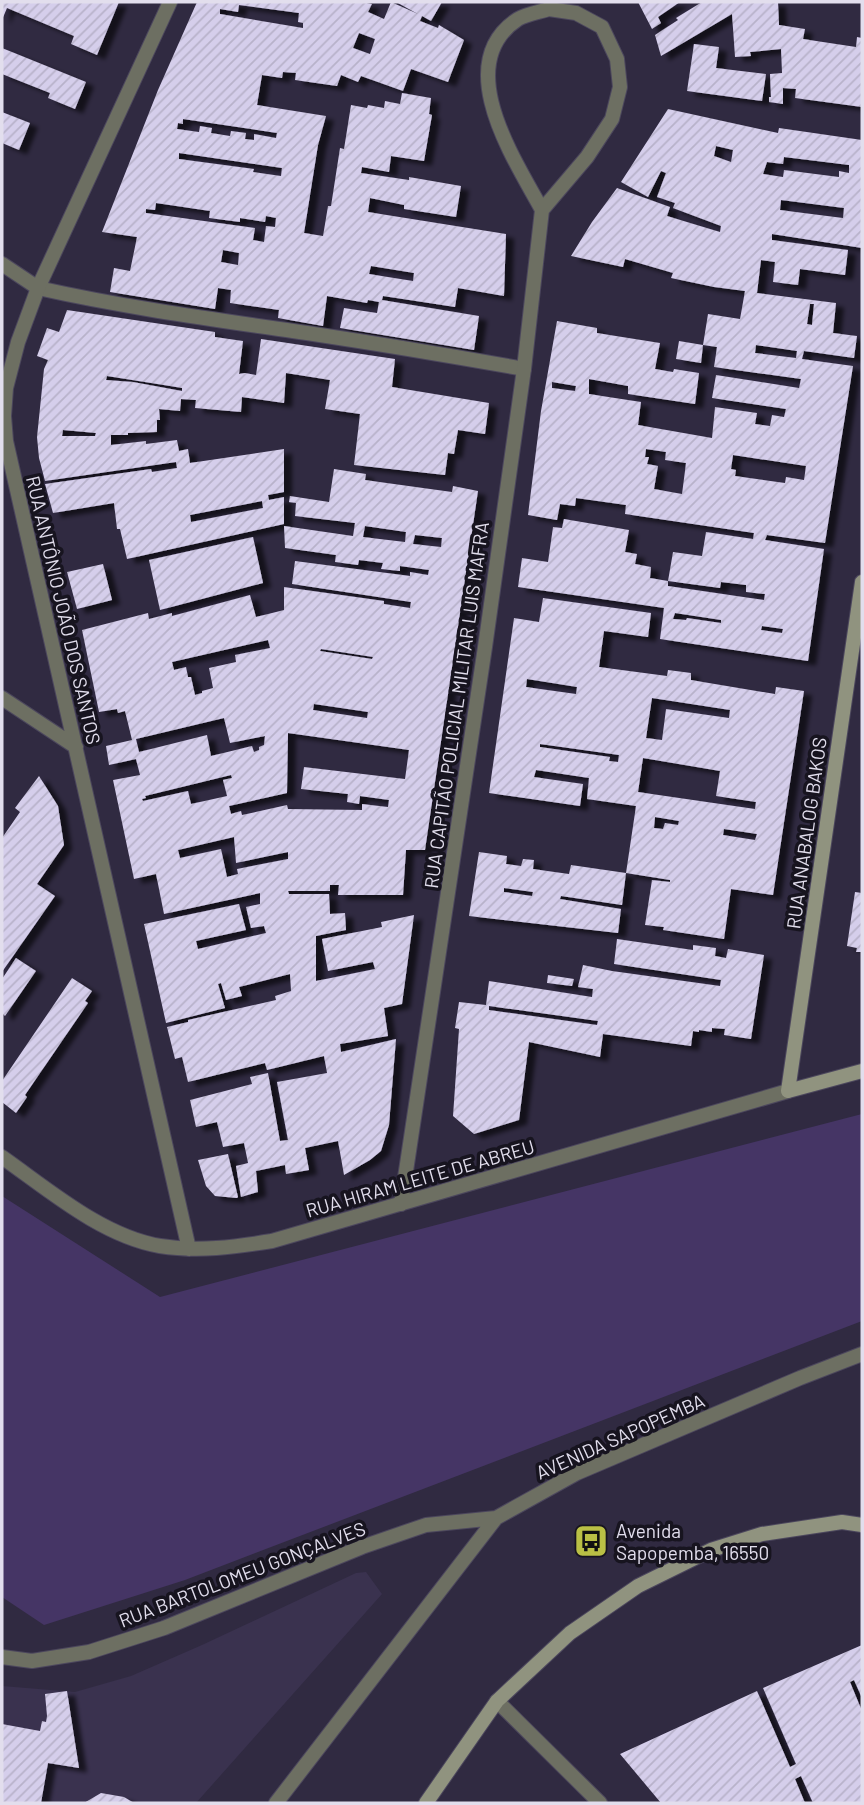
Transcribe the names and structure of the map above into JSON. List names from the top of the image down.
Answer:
{
  "streets": {
    "main road": ["RUA ANABALOG BAKOS", "RUA HIRAM LEITE DE ABREU"],
    "street": [
      "RUA ANTÔNIO JOÃO DOS SANTOS",
      "RUA CAPITÃO POLICIAL MILITAR LUIS MAFRA",
      "AVENIDA SAPOPEMBA",
      "RUA BARTOLOMEU GONÇALVES"
    ]
  },
  "crossings": [
    ["RUA ANTÔNIO JOÃO DOS SANTOS", "RUA HIRAM LEITE DE ABREU"],
    ["RUA CAPITÃO POLICIAL MILITAR LUIS MAFRA", "RUA HIRAM LEITE DE ABREU"],
    ["RUA ANABALOG BAKOS", "RUA HIRAM LEITE DE ABREU"],
    ["AVENIDA SAPOPEMBA", "RUA BARTOLOMEU GONÇALVES"]
  ],
  "places": {
    "bus stop": ["Avenida Sapopemba, 16550"]
  }
}
